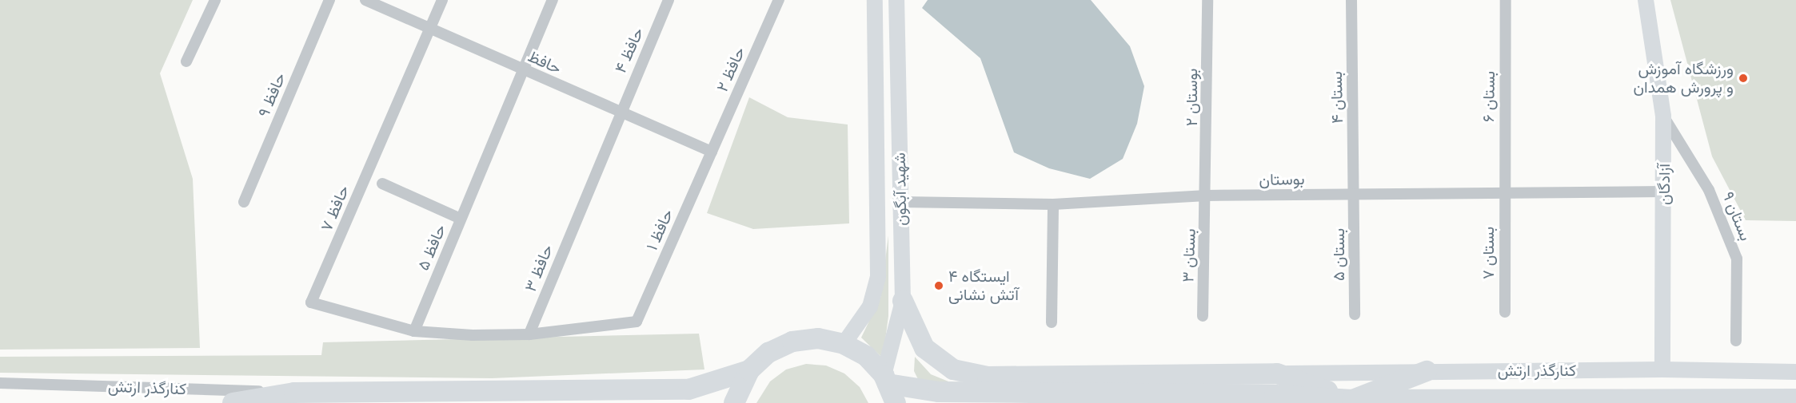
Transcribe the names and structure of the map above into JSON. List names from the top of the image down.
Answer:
{
  "streets": {
    "street": [
      "حافظ ۴",
      "حافظ",
      "حافظ ۲",
      "حافظ ۹",
      "بستان ۶",
      "بوستان ۲",
      "بستان ۴",
      "بوستان",
      "آزادگان",
      "شهید آبگون",
      "حافظ ۷",
      "بستان ۹",
      "حافظ ۱",
      "حافظ ۵",
      "بستان ۷",
      "بستان ۵",
      "بستان ۳",
      "حافظ ۳",
      "کنارگذر ارتش"
    ]
  },
  "crossings": [
    ["حافظ ۴", "حافظ"],
    ["حافظ ۴", "حافظ ۳"],
    ["حافظ", "حافظ ۲"],
    ["حافظ", "حافظ ۷"],
    ["حافظ", "حافظ ۱"],
    ["حافظ", "حافظ ۵"],
    ["حافظ", "حافظ ۳"],
    ["حافظ ۲", "حافظ ۱"],
    ["بستان ۶", "بوستان"],
    ["بستان ۶", "بستان ۷"],
    ["بوستان ۲", "بوستان"],
    ["بوستان ۲", "بستان ۳"],
    ["بستان ۴", "بوستان"],
    ["بستان ۴", "بستان ۵"],
    ["بوستان", "آزادگان"],
    ["بوستان", "شهید آبگون"],
    ["بوستان", "بستان ۷"],
    ["بوستان", "بستان ۵"],
    ["بوستان", "بستان ۳"],
    ["آزادگان", "بستان ۹"],
    ["آزادگان", "کنارگذر ارتش"],
    ["حافظ ۷", "حافظ ۵"],
    ["حافظ ۱", "حافظ ۳"]
  ],
  "places": ["ورزشگاه آموزش و پرورش همدان", "ایستگاه ۴ آتش نشانی"]
}
